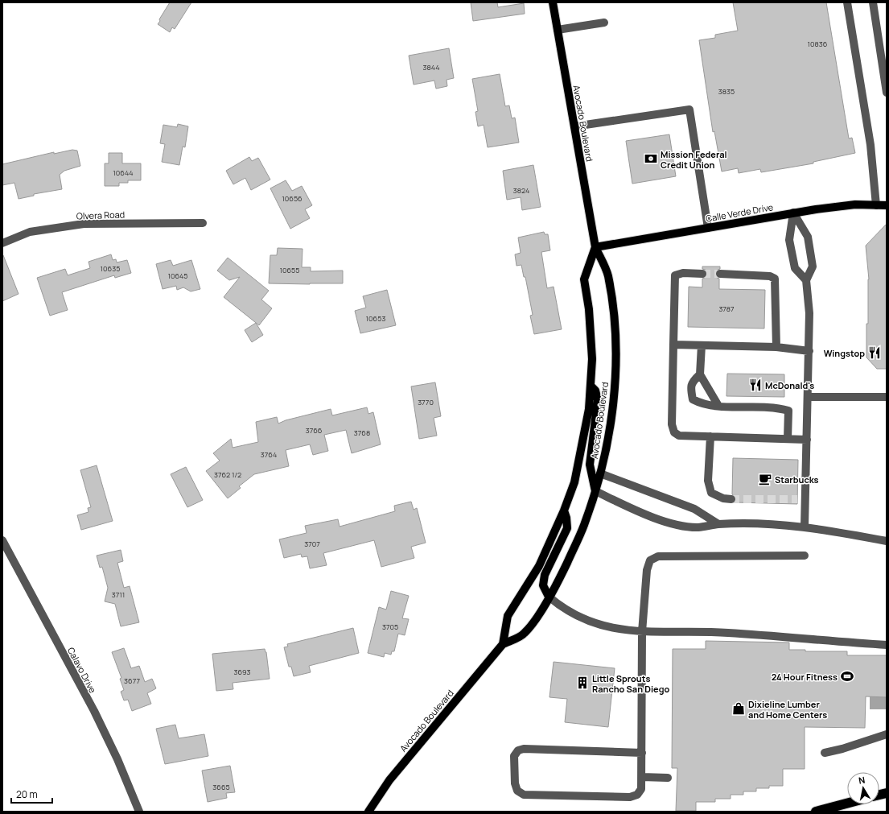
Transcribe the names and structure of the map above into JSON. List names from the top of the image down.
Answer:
{
  "streets": {
    "main road": ["Avocado Boulevard", "Calle Verde Drive"],
    "street": ["Olvera Road", "Calavo Drive"]
  },
  "crossings": [
    ["Avocado Boulevard", "Calle Verde Drive"]
  ],
  "places": {
    "bank": ["Mission Federal Credit Union"],
    "restaurant": ["Wingstop", "McDonald's"],
    "cafe": ["Starbucks"],
    "sports": ["24 Hour Fitness"],
    "building": ["Little Sprouts Rancho San Diego"],
    "shop": ["Dixieline Lumber and Home Centers"]
  },
  "house_numbers": [
    "10836",
    "3844",
    "3835",
    "10644",
    "3824",
    "10656",
    "10635",
    "10655",
    "10645",
    "3787",
    "10653",
    "3770",
    "3766",
    "3768",
    "3764",
    "3762 1/2",
    "3707",
    "3711",
    "3705",
    "3693",
    "3677",
    "3665"
  ],
  "scale_bar": "20 m",
  "north": "top"
}
